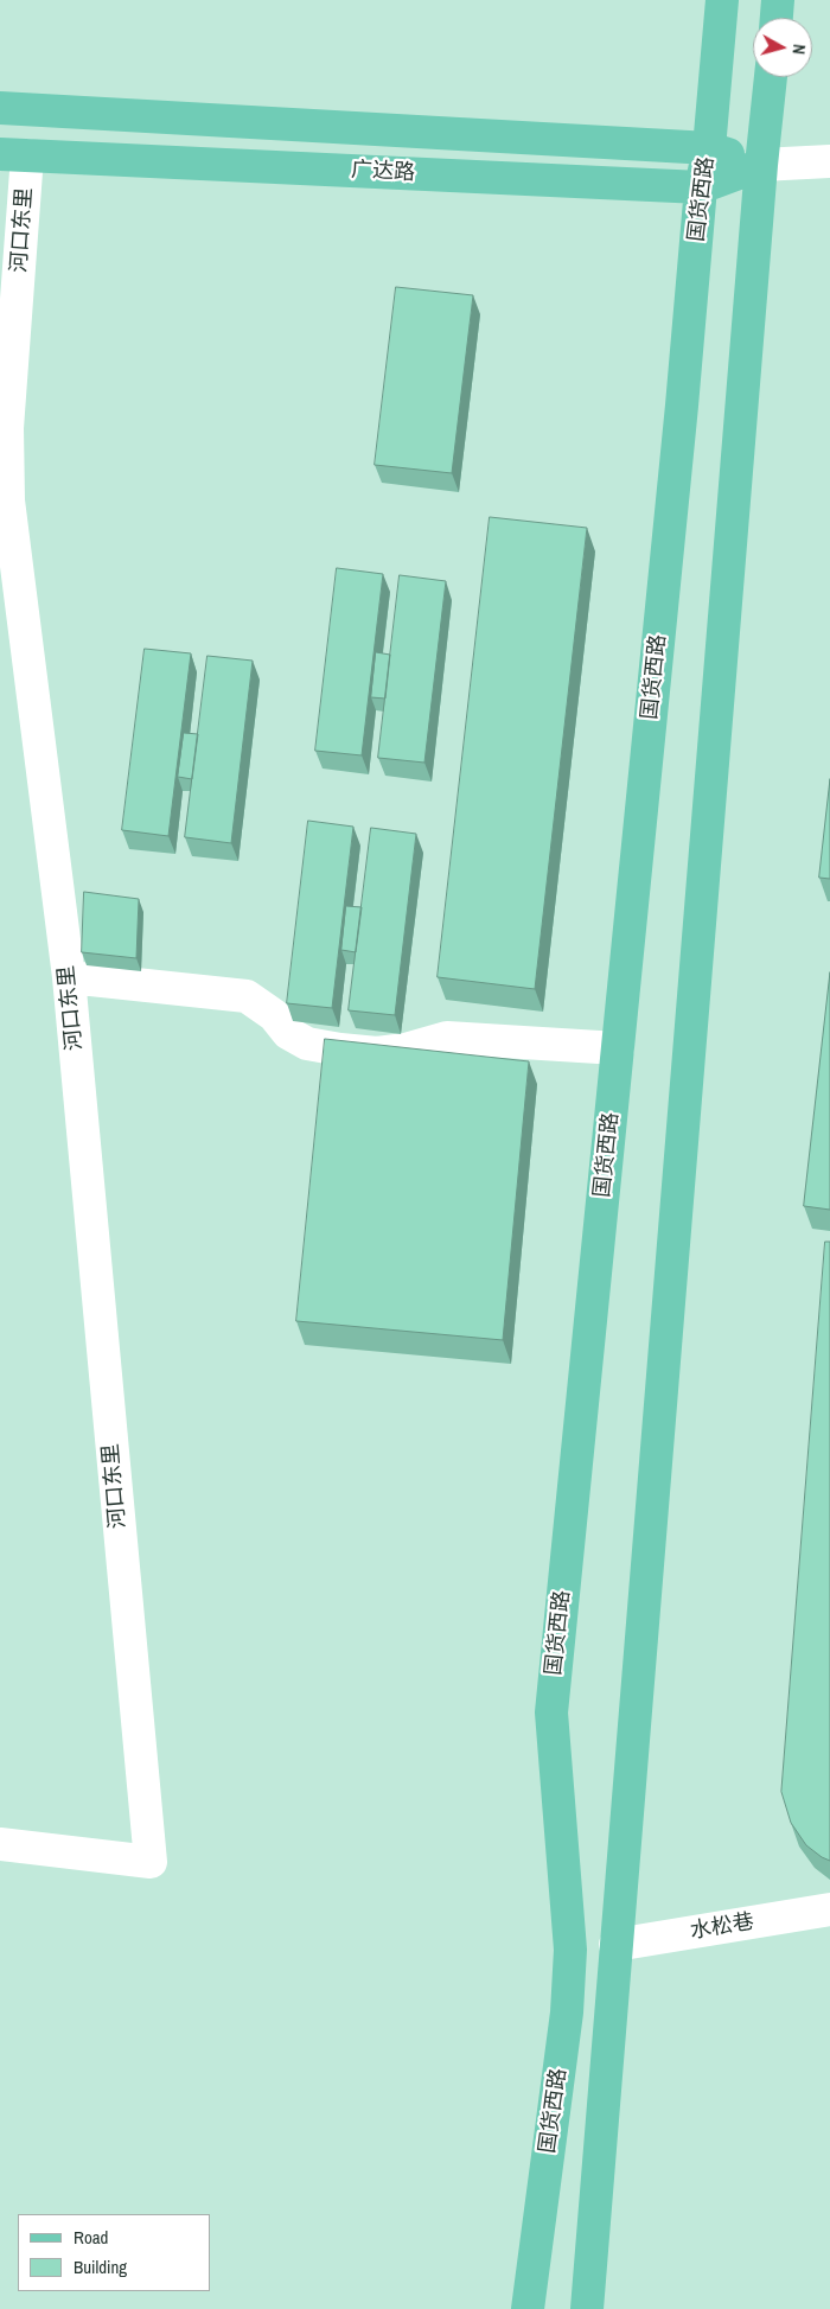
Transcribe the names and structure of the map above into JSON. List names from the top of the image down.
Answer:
{
  "streets": {
    "main road": ["广达路", "国货西路"],
    "street": ["河口东里", "水松巷"]
  },
  "crossings": [
    ["广达路", "国货西路"],
    ["广达路", "河口东里"]
  ],
  "legend": ["Road", "Building"],
  "north": "right"
}
